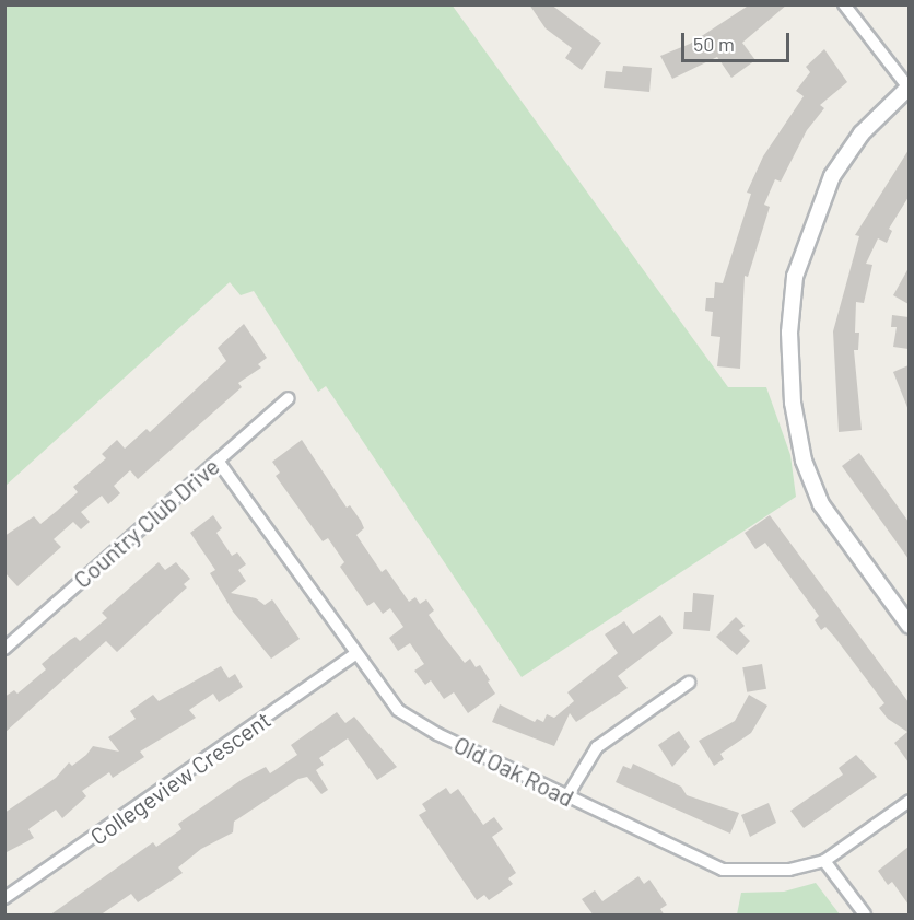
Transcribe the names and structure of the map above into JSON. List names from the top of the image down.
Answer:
{
  "streets": {
    "street": ["Country Club Drive", "Old Oak Road", "Collegeview Crescent"]
  },
  "crossings": [
    ["Country Club Drive", "Old Oak Road"],
    ["Old Oak Road", "Collegeview Crescent"]
  ],
  "scale_bar": "50 m"
}
